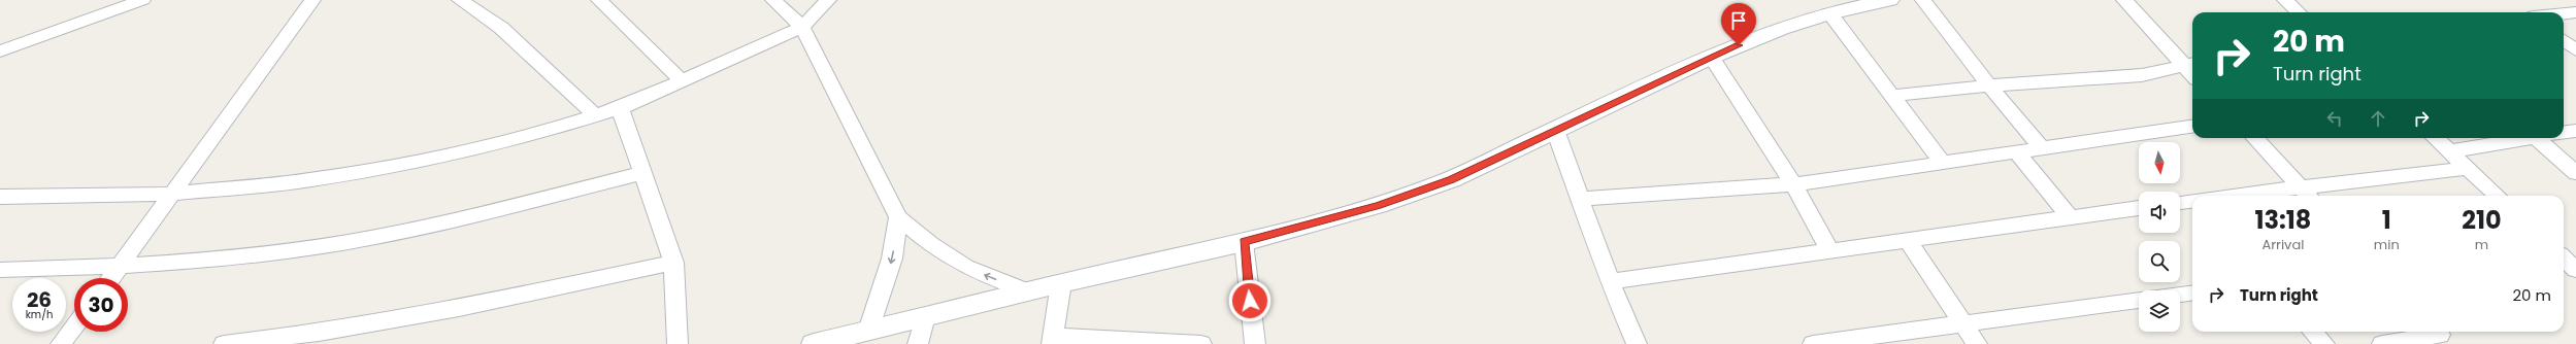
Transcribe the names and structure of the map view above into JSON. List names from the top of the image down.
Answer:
{
  "north": "bottom",
  "page": {
    "turn": ["20 m", "Turn right"],
    "eta": [
      "13:18",
      "Arrival",
      "1",
      "min",
      "210",
      "m"
    ],
    "list": [
      {
        "name": "Turn right",
        "value": "20 m"
      }
    ],
    "speed": "26 km/h",
    "limit": "30"
  }
}
